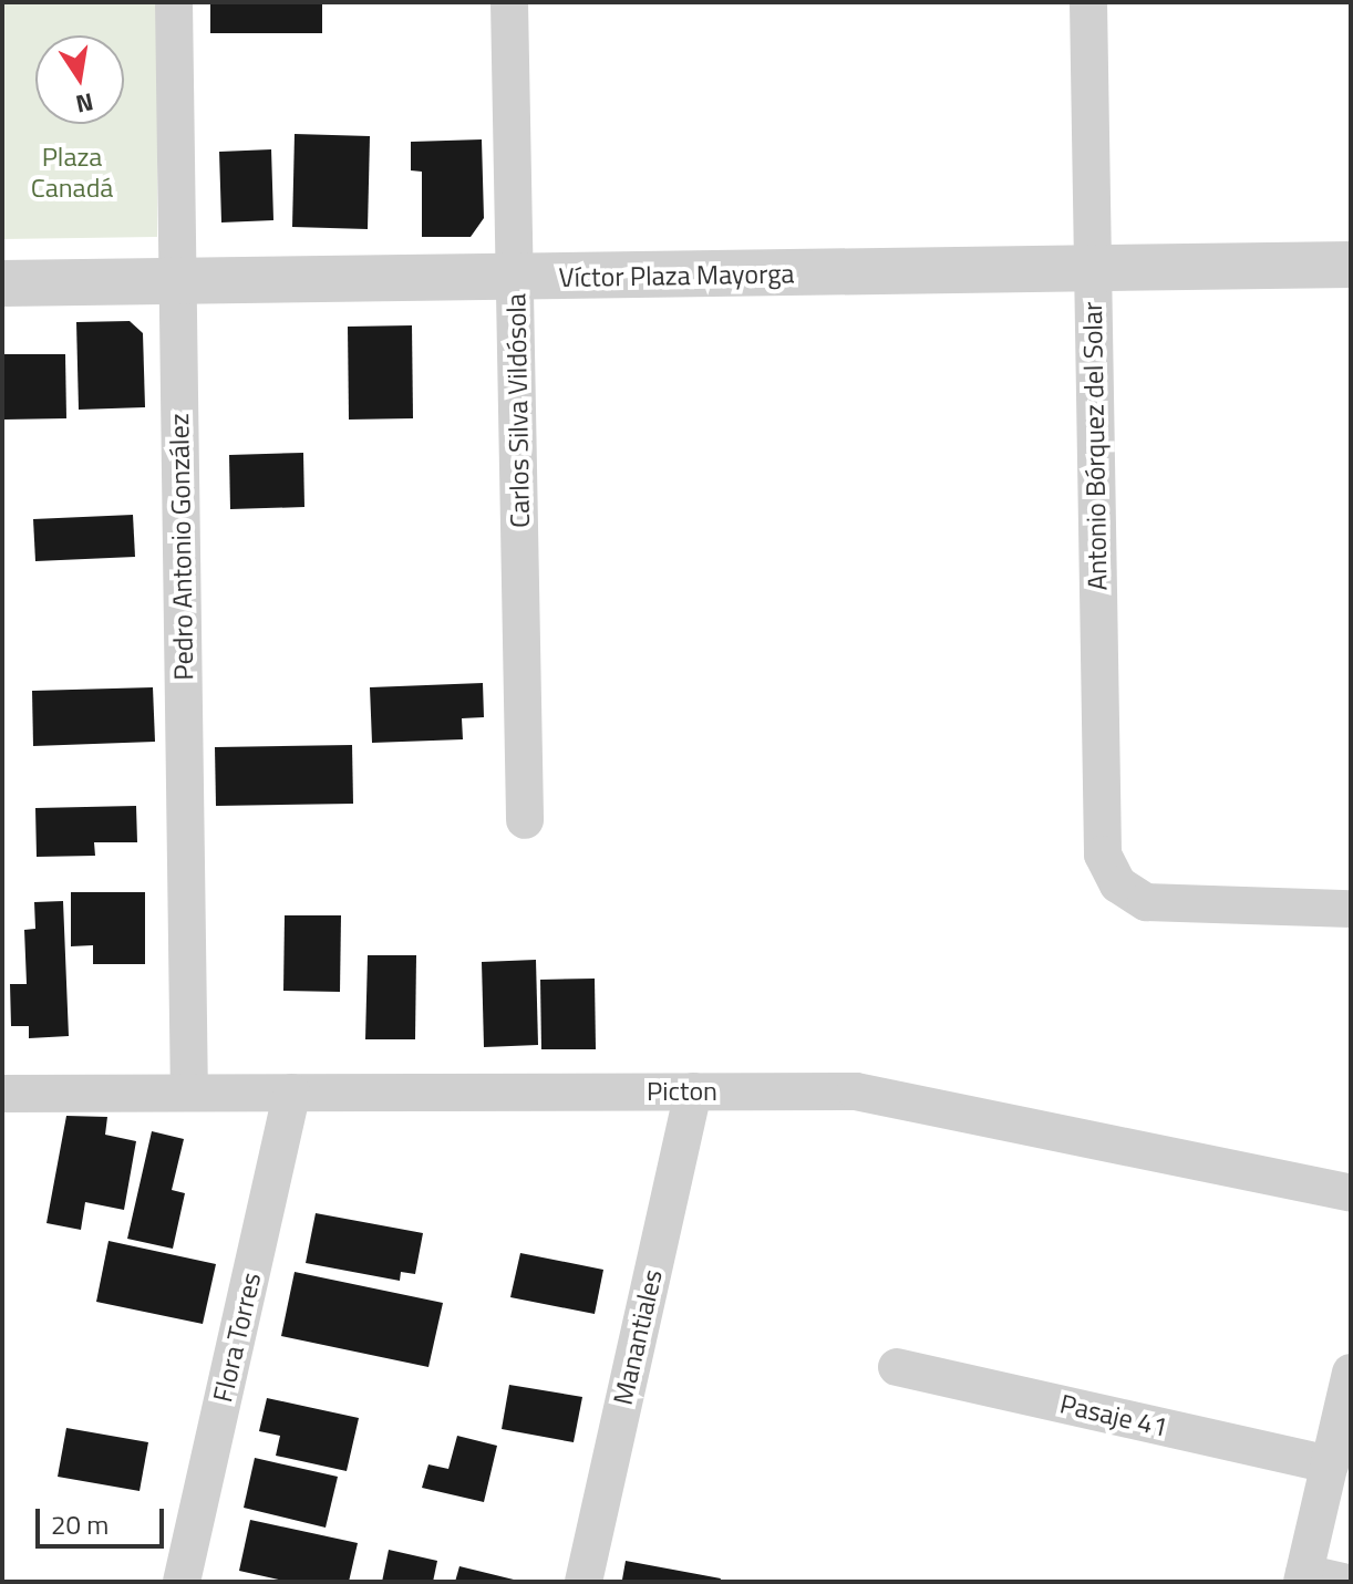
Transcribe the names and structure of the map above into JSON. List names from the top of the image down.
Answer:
{
  "streets": {
    "street": [
      "Víctor Plaza Mayorga",
      "Carlos Silva Vildósola",
      "Antonio Bórquez del Solar",
      "Pedro Antonio González",
      "Picton",
      "Flora Torres",
      "Manantiales",
      "Pasaje 41"
    ]
  },
  "crossings": [
    ["Víctor Plaza Mayorga", "Carlos Silva Vildósola"],
    ["Víctor Plaza Mayorga", "Antonio Bórquez del Solar"],
    ["Víctor Plaza Mayorga", "Pedro Antonio González"],
    ["Pedro Antonio González", "Picton"],
    ["Picton", "Flora Torres"],
    ["Picton", "Manantiales"]
  ],
  "parks": ["Plaza Canadá"],
  "scale_bar": "20 m",
  "north": "bottom"
}
